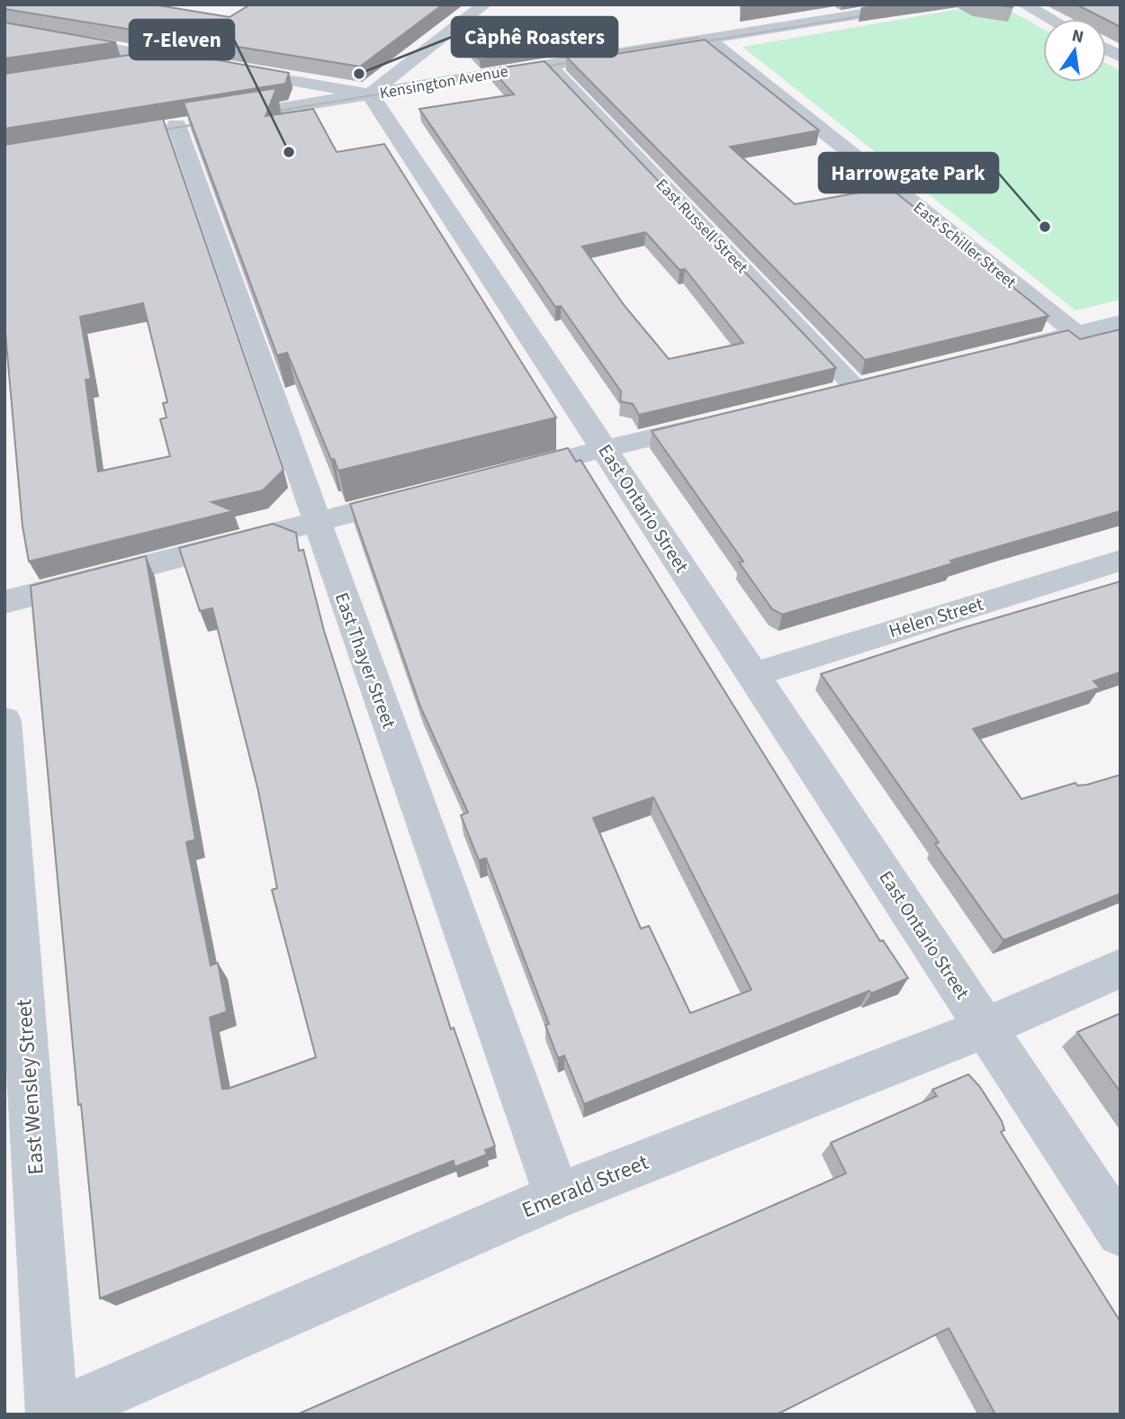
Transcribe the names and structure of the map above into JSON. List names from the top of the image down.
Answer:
{
  "streets": {
    "street": [
      "Kensington Avenue",
      "East Russell Street",
      "East Schiller Street",
      "East Ontario Street",
      "Helen Street",
      "East Thayer Street",
      "East Wensley Street",
      "Emerald Street"
    ]
  },
  "crossings": [
    ["Kensington Avenue", "East Russell Street"],
    ["Kensington Avenue", "East Schiller Street"],
    ["Kensington Avenue", "East Ontario Street"],
    ["Kensington Avenue", "East Thayer Street"],
    ["East Ontario Street", "Helen Street"],
    ["East Ontario Street", "Emerald Street"],
    ["East Thayer Street", "Emerald Street"],
    ["East Wensley Street", "Emerald Street"]
  ],
  "places": ["Càphê Roasters", "7-Eleven", "Harrowgate Park"],
  "north": "top"
}
